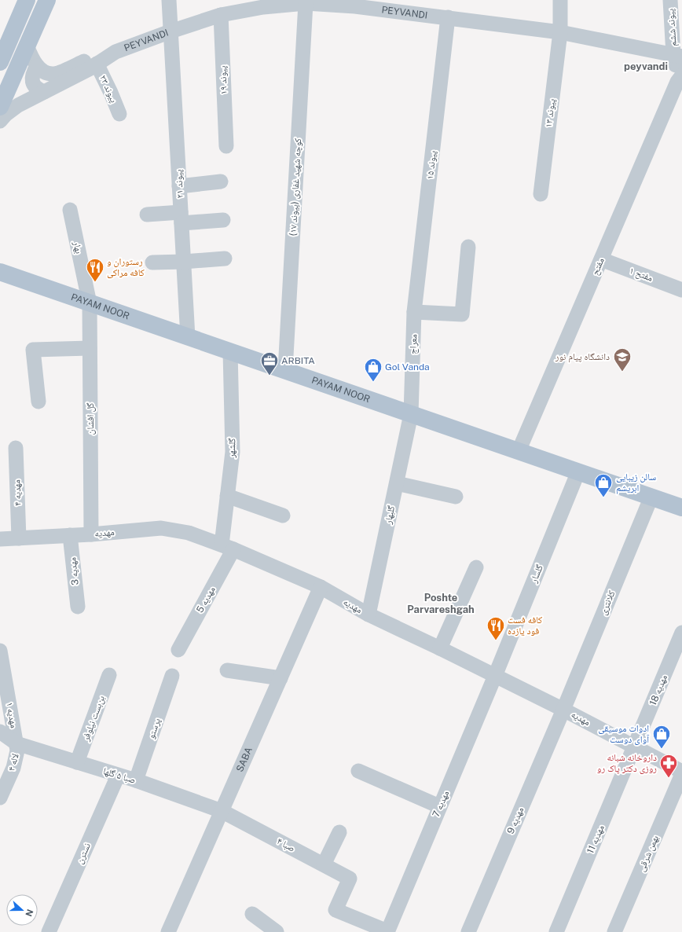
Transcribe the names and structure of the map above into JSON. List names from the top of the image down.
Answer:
{
  "streets": {
    "main road": ["PAYAM NOOR"],
    "street": [
      "PEYVANDI",
      "پیوند ششم",
      "پیوند ۱۹",
      "پیوند ۲۳",
      "پیوند ۱۳",
      "پیوند ۱۵",
      "پیوند ۲۱",
      "کوچه شهید غفاری (پیوند ۱۷)",
      "بهار",
      "مفتح",
      "مفتح ۱",
      "معراج",
      "گل افشان",
      "گلشهر",
      "مهدیه ۴",
      "گلبهار",
      "مهدیه",
      "مهدیه 3",
      "گلسار",
      "مهدیه 5",
      "کلانتری",
      "مهدیه 18",
      "مهدیه ۱",
      "بن‌بست نیلوفر",
      "پرستو",
      "SABA",
      "لاله ۴",
      "صبا ۵ گلها",
      "مهدیه 7",
      "مهدیه 9",
      "مهدیه 11",
      "صبا ۴",
      "نسترن",
      "بهمن شرقی"
    ]
  },
  "crossings": [
    ["PEYVANDI", "پیوند ششم"],
    ["PEYVANDI", "پیوند ۱۹"],
    ["PEYVANDI", "پیوند ۲۳"],
    ["PEYVANDI", "پیوند ۱۳"],
    ["PEYVANDI", "پیوند ۱۵"],
    ["PEYVANDI", "پیوند ۲۱"],
    ["PEYVANDI", "کوچه شهید غفاری (پیوند ۱۷)"],
    ["پیوند ششم", "مفتح"],
    ["پیوند ۱۵", "معراج"],
    ["پیوند ۲۱", "PAYAM NOOR"],
    ["کوچه شهید غفاری (پیوند ۱۷)", "PAYAM NOOR"],
    ["بهار", "PAYAM NOOR"],
    ["بهار", "گل افشان"],
    ["مفتح", "مفتح ۱"],
    ["مفتح", "PAYAM NOOR"],
    ["PAYAM NOOR", "معراج"],
    ["PAYAM NOOR", "گل افشان"],
    ["PAYAM NOOR", "گلشهر"],
    ["PAYAM NOOR", "گلبهار"],
    ["PAYAM NOOR", "گلسار"],
    ["PAYAM NOOR", "کلانتری"],
    ["معراج", "گلبهار"],
    ["گل افشان", "مهدیه"],
    ["گلشهر", "مهدیه"],
    ["گلشهر", "مهدیه 5"],
    ["مهدیه ۴", "مهدیه"],
    ["گلبهار", "مهدیه"],
    ["مهدیه", "مهدیه 3"],
    ["مهدیه", "گلسار"],
    ["مهدیه", "مهدیه 5"],
    ["مهدیه", "کلانتری"],
    ["مهدیه", "مهدیه 18"],
    ["مهدیه", "SABA"],
    ["مهدیه", "مهدیه 7"],
    ["مهدیه", "مهدیه 9"],
    ["مهدیه", "مهدیه 11"],
    ["گلسار", "مهدیه 7"],
    ["کلانتری", "مهدیه 9"],
    ["مهدیه 18", "مهدیه 11"],
    ["مهدیه ۱", "لاله ۴"],
    ["مهدیه ۱", "صبا ۵ گلها"],
    ["بن‌بست نیلوفر", "صبا ۵ گلها"],
    ["پرستو", "صبا ۵ گلها"],
    ["SABA", "صبا ۵ گلها"],
    ["SABA", "صبا ۴"],
    ["لاله ۴", "صبا ۵ گلها"],
    ["صبا ۵ گلها", "صبا ۴"],
    ["صبا ۵ گلها", "نسترن"],
    ["مهدیه 7", "صبا ۴"]
  ],
  "districts": ["peyvandi", "Poshte Parvareshgah"],
  "places": {
    "restaurant": ["رستوران و کافه مراکی", "کافه فست فود یازده"],
    "school or university": ["دانشگاه پیام نور"],
    "office": ["ARBITA"],
    "shop": ["Gol Vanda", "سالن زیبایی ابریشم", "ادوات موسیقی آوای دوست"],
    "pharmacy": ["داروخانه شبانه روزی دکتر پاک رو"]
  },
  "north": "right"
}
